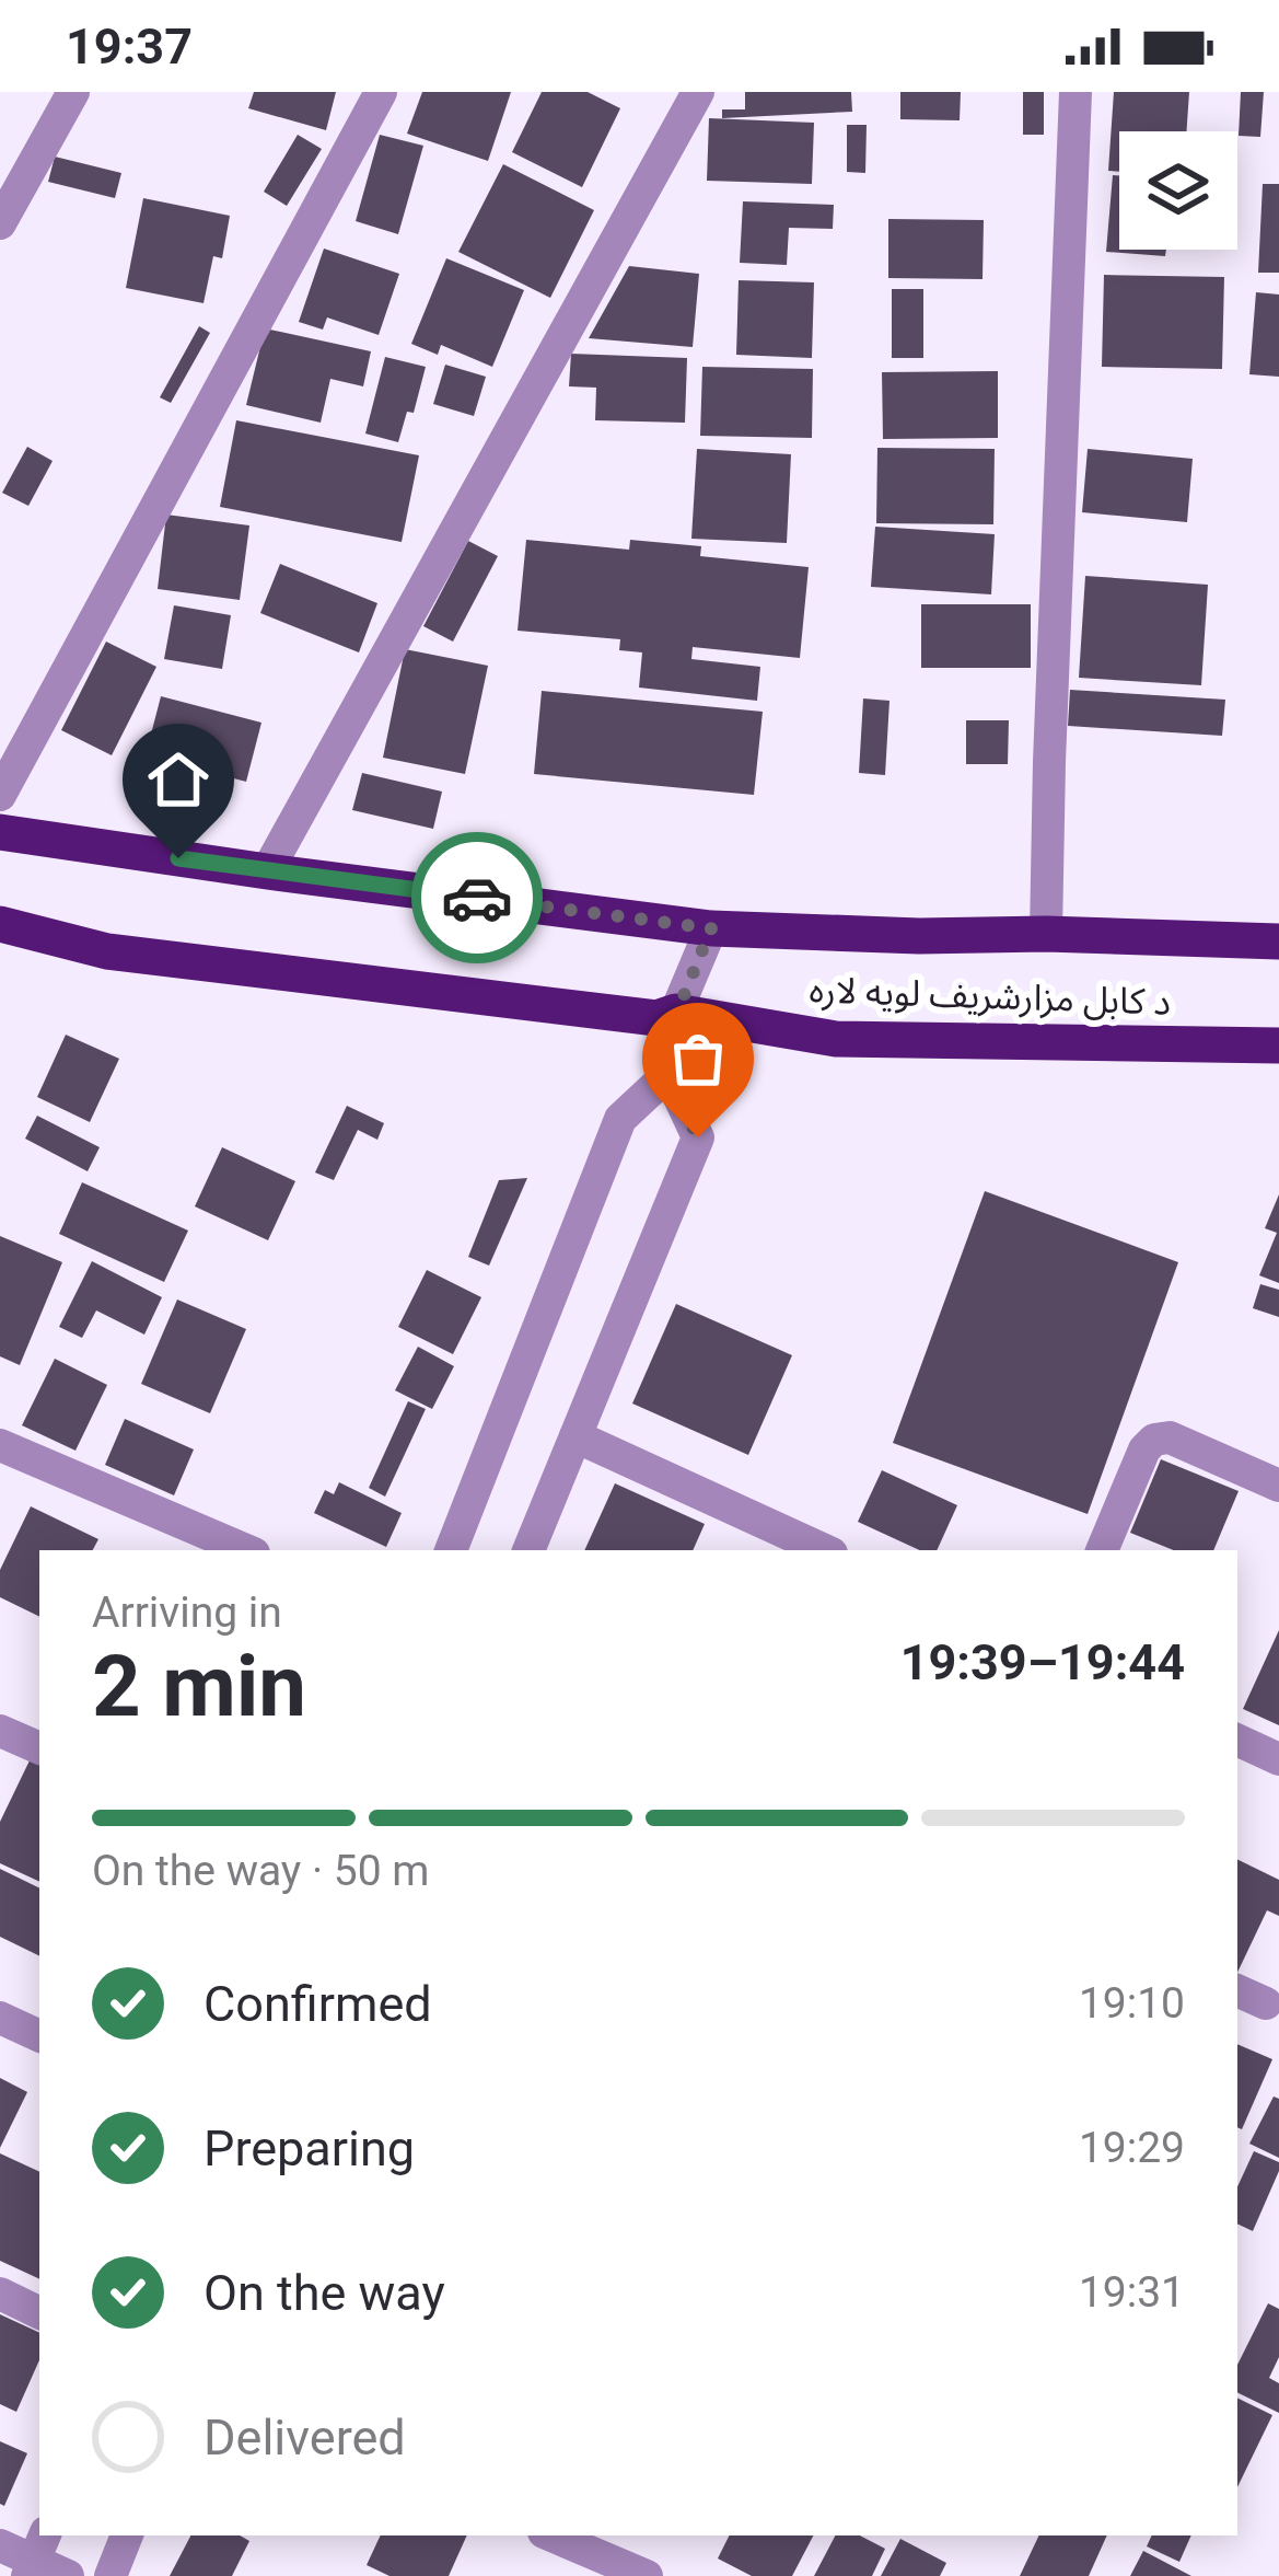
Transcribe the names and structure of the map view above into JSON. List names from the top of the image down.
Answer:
{
  "streets": {
    "highway": ["د کابل مزارشریف لویه لاره"]
  },
  "page": {
    "status": "19:37",
    "heading": ["2 min", "Arriving in", "19:39–19:44"],
    "bar": "On the way · 50 m",
    "list": [
      ["Confirmed", "19:10"],
      ["Preparing", "19:29"],
      ["On the way", "19:31"],
      "Delivered"
    ]
  }
}
